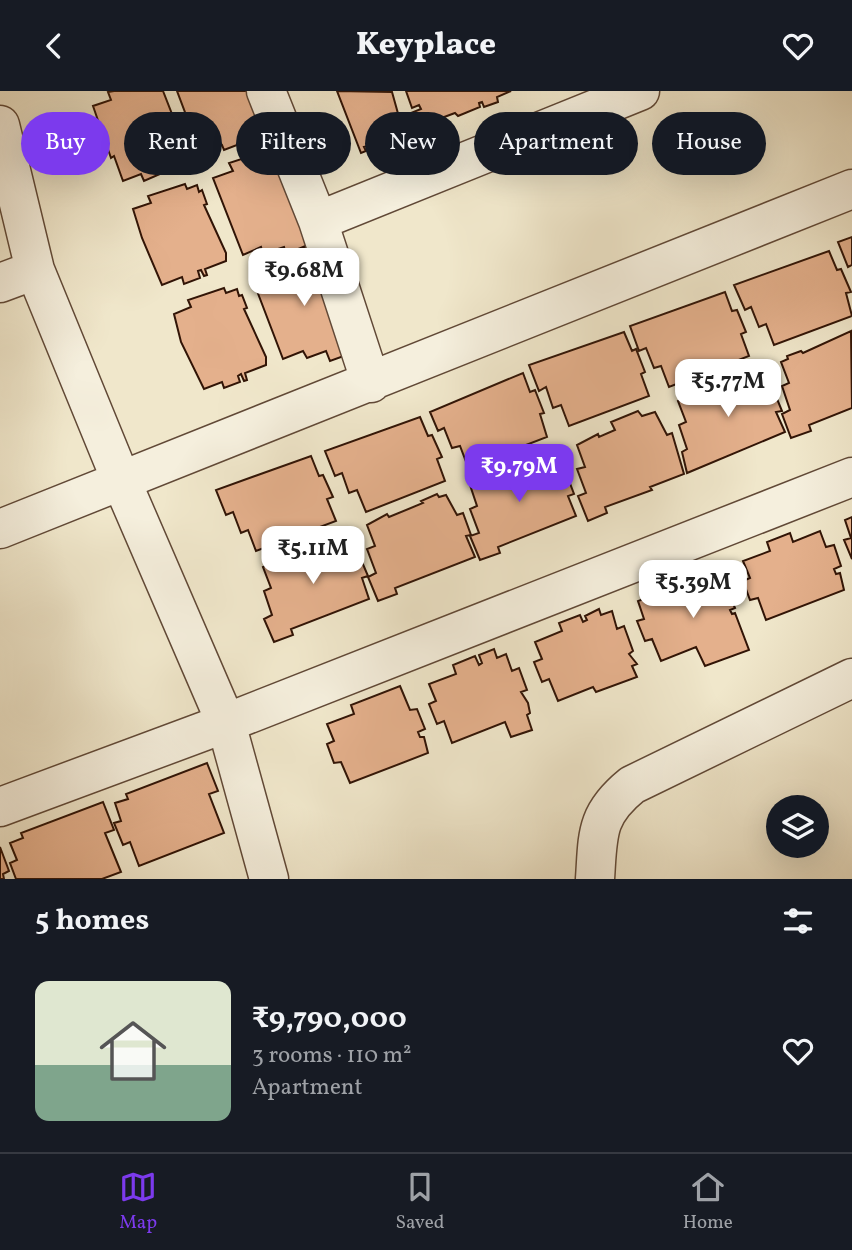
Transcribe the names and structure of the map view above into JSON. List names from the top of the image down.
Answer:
{
  "page": {
    "header": "Keyplace",
    "chip": [
      "Buy",
      "Rent",
      "Filters",
      "New",
      "Apartment",
      "House"
    ],
    "price": [
      "₹9.68M",
      "₹5.77M",
      "₹9.79M",
      "₹5.11M",
      "₹5.39M"
    ],
    "heading": "5 homes",
    "list": [
      {
        "name": "₹9,790,000",
        "note": "3 rooms · 110 m² · Apartment"
      }
    ],
    "tabs": ["Map", "Saved", "Home"]
  }
}
